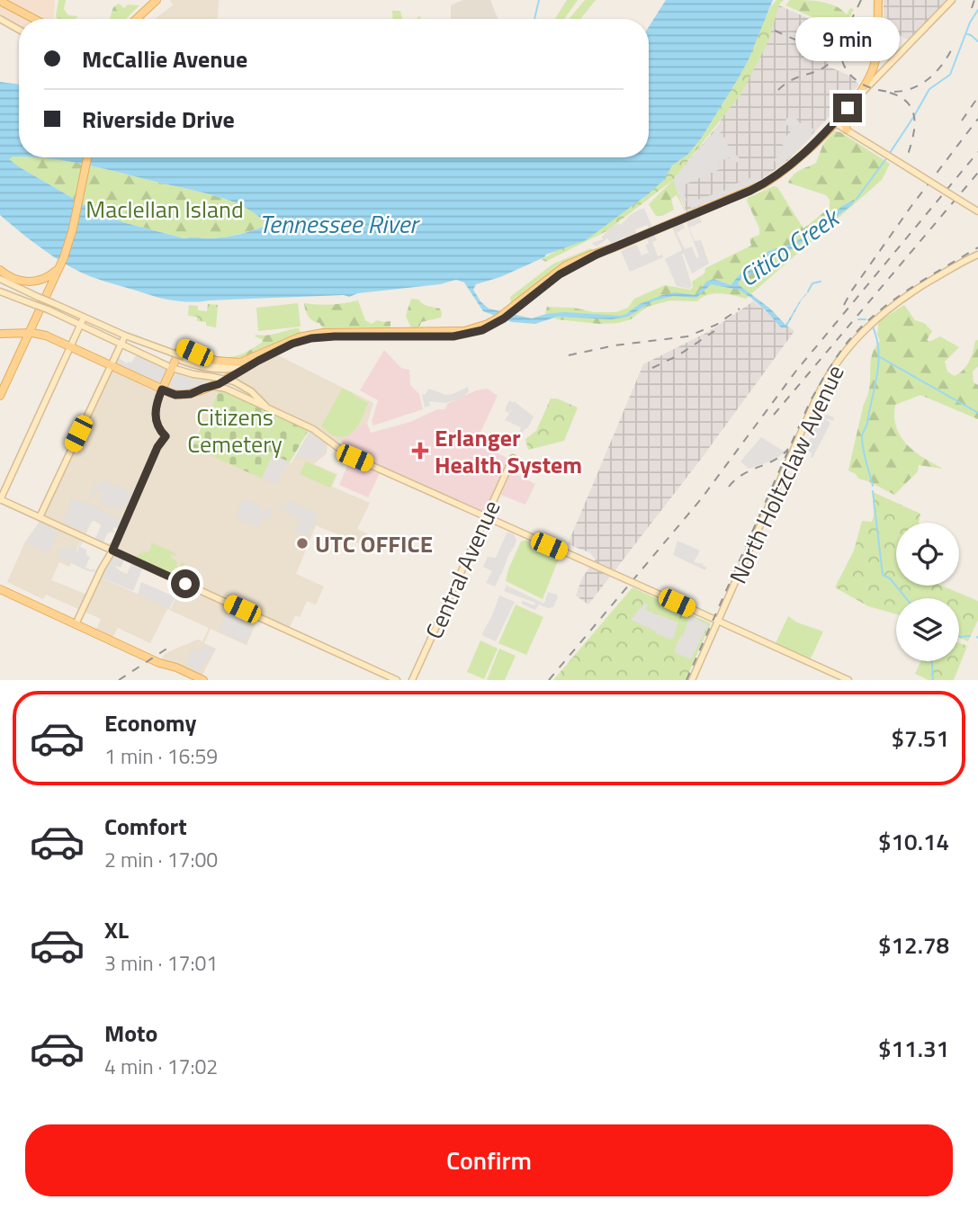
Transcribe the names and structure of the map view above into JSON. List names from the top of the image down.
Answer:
{
  "streets": {
    "main road": ["North Holtzclaw Avenue", "Central Avenue"]
  },
  "water": ["Tennessee River", "Citico Creek"],
  "parks": ["Maclellan Island", "Citizens Cemetery"],
  "places": {
    "health": ["Erlanger Health System"],
    "other": ["UTC OFFICE"]
  },
  "page": {
    "bubble": "9 min",
    "banner": ["McCallie Avenue", "Riverside Drive"],
    "list": [
      {
        "name": "Economy",
        "note": "1 min · 16:59",
        "value": "$7.51"
      },
      {
        "name": "Comfort",
        "note": "2 min · 17:00",
        "value": "$10.14"
      },
      {
        "name": "XL",
        "note": "3 min · 17:01",
        "value": "$12.78"
      },
      {
        "name": "Moto",
        "note": "4 min · 17:02",
        "value": "$11.31"
      }
    ],
    "buttons": "Confirm"
  }
}
